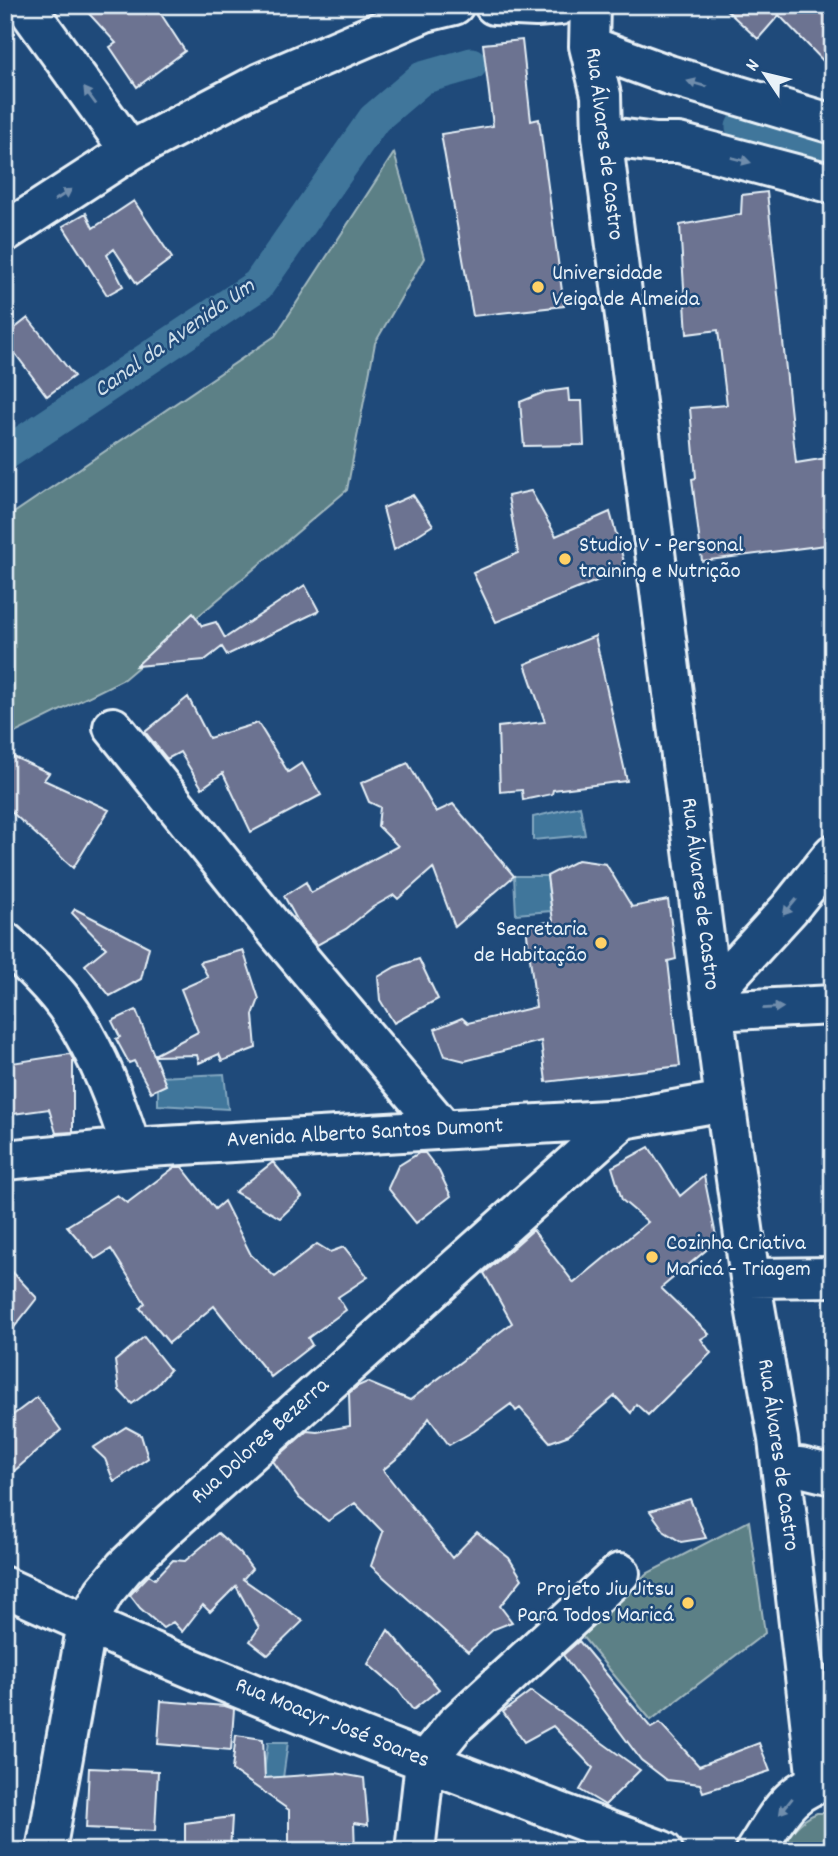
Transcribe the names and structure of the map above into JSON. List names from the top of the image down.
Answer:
{
  "streets": {
    "street": [
      "Rua Álvares de Castro",
      "Avenida Alberto Santos Dumont",
      "Rua Dolores Bezerra",
      "Rua Moacyr José Soares"
    ]
  },
  "crossings": [
    ["Rua Álvares de Castro", "Avenida Alberto Santos Dumont"],
    ["Avenida Alberto Santos Dumont", "Rua Dolores Bezerra"],
    ["Rua Dolores Bezerra", "Rua Moacyr José Soares"]
  ],
  "water": ["Canal da Avenida Um"],
  "places": [
    "Universidade Veiga de Almeida",
    "Studio V - Personal training e Nutrição",
    "Secretaria de Habitação",
    "Cozinha Criativa Maricá - Triagem",
    "Projeto Jiu Jitsu Para Todos Maricá"
  ],
  "north": "top left"
}
